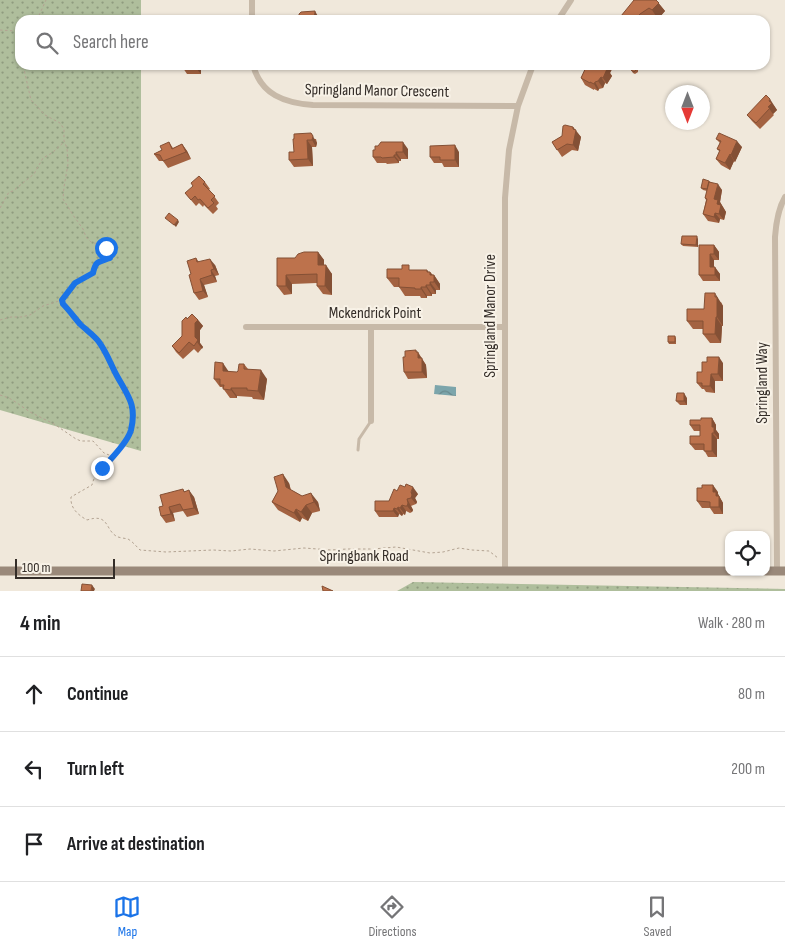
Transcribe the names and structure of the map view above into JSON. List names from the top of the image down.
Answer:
{
  "streets": {
    "street": [
      "Springland Manor Crescent",
      "Mckendrick Point",
      "Springland Manor Drive",
      "Springland Way",
      "Springbank Road"
    ]
  },
  "crossings": [
    ["Springland Manor Crescent", "Springland Manor Drive"],
    ["Mckendrick Point", "Springland Manor Drive"],
    ["Springland Manor Drive", "Springbank Road"]
  ],
  "scale_bar": "100 m",
  "north": "bottom",
  "page": {
    "search": "Search here",
    "scale": "100 m",
    "heading": ["4 min", "Walk · 280 m"],
    "list": [
      ["Continue", "80 m"],
      ["Turn left", "200 m"],
      "Arrive at destination"
    ],
    "nav": ["Map", "Directions", "Saved"]
  }
}
